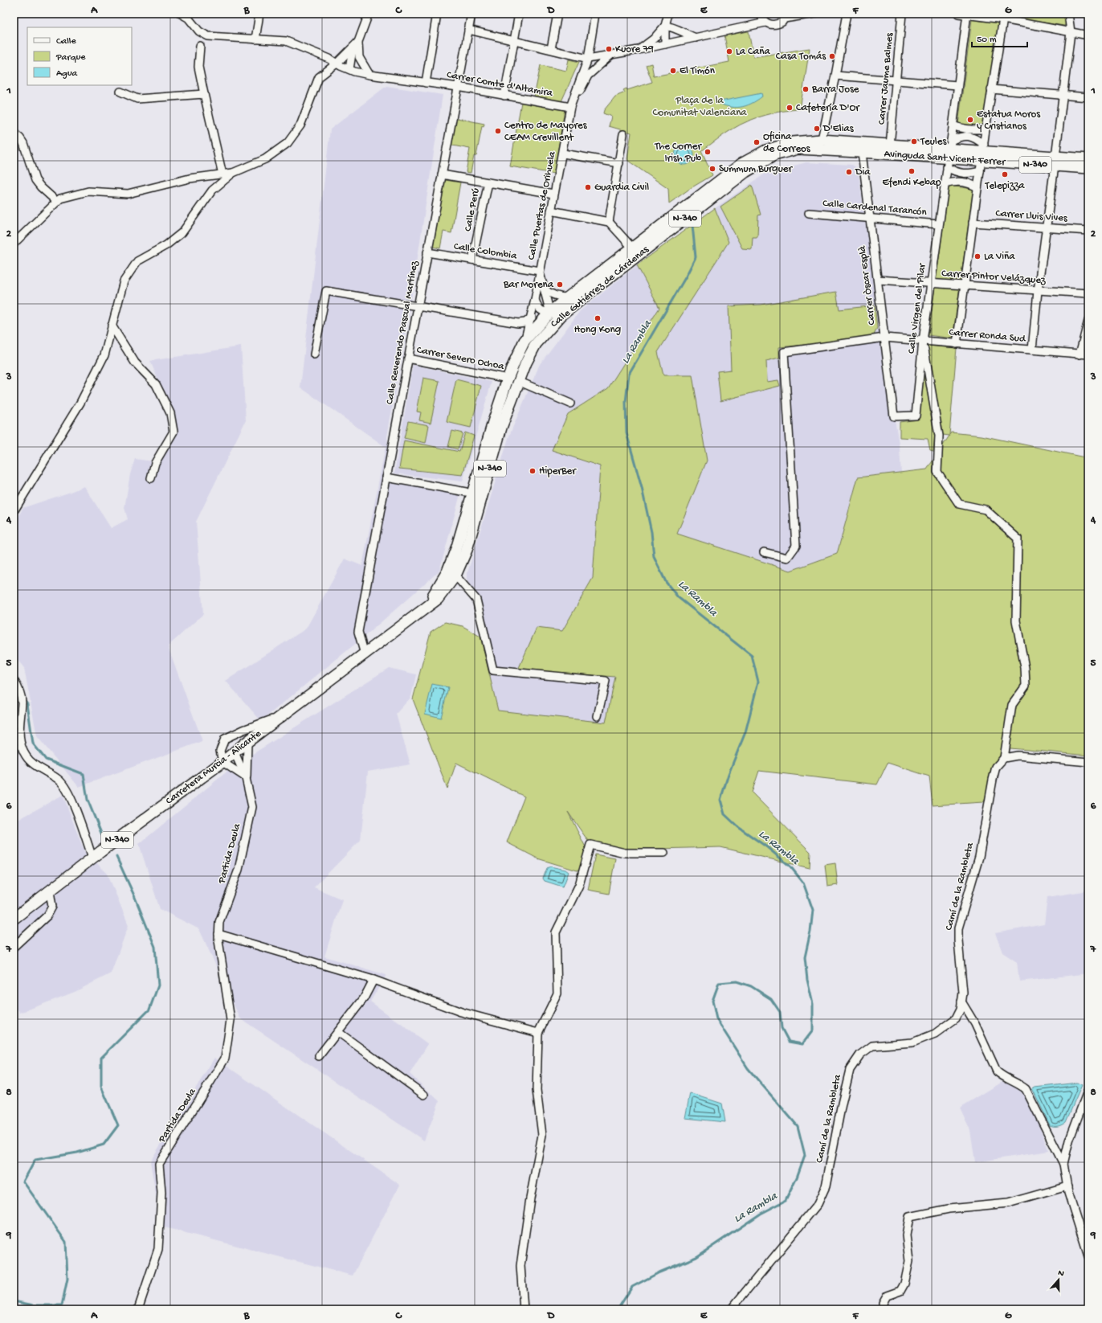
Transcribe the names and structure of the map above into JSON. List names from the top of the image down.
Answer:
{
  "streets": {
    "highway": [
      "Avinguda Sant Vicent Ferrer",
      "N-340",
      "Calle Gutiérrez de Cárdenas",
      "Carretera Murcia - Alicante"
    ],
    "street": [
      "Carrer Jaume Balmes",
      "Carrer Comte d'Altamira",
      "Calle Puertas de Orihuela",
      "Calle Cardenal Tarancón",
      "Calle Perú",
      "Carrer Lluis Vives",
      "Calle Colombia",
      "Carrer Pintor Velázquez",
      "Carrer Òscar Esplà",
      "Calle Virgen del Pilar",
      "Calle Reverendo Pascual Martínez",
      "Carrer Ronda Sud",
      "Carrer Severo Ochoa",
      "Partida Deula",
      "Camí de la Rambleta"
    ]
  },
  "crossings": [
    ["Carrer Jaume Balmes", "Avinguda Sant Vicent Ferrer"],
    ["Carrer Comte d'Altamira", "Calle Puertas de Orihuela"],
    ["Carrer Comte d'Altamira", "Calle Reverendo Pascual Martínez"],
    ["Avinguda Sant Vicent Ferrer", "Carrer Òscar Esplà"],
    ["Avinguda Sant Vicent Ferrer", "Calle Gutiérrez de Cárdenas"],
    ["Avinguda Sant Vicent Ferrer", "Calle Virgen del Pilar"],
    ["Calle Puertas de Orihuela", "Calle Colombia"],
    ["Calle Puertas de Orihuela", "Calle Gutiérrez de Cárdenas"],
    ["Calle Cardenal Tarancón", "Carrer Òscar Esplà"],
    ["Calle Cardenal Tarancón", "Calle Virgen del Pilar"],
    ["Calle Perú", "Calle Colombia"],
    ["Calle Colombia", "Calle Reverendo Pascual Martínez"],
    ["Carrer Pintor Velázquez", "Carrer Òscar Esplà"],
    ["Carrer Pintor Velázquez", "Calle Virgen del Pilar"],
    ["Carrer Òscar Esplà", "Calle Virgen del Pilar"],
    ["Carrer Òscar Esplà", "Carrer Ronda Sud"],
    ["Calle Gutiérrez de Cárdenas", "Carrer Severo Ochoa"],
    ["Calle Gutiérrez de Cárdenas", "Carretera Murcia - Alicante"],
    ["Calle Virgen del Pilar", "Carrer Ronda Sud"],
    ["Calle Reverendo Pascual Martínez", "Carrer Severo Ochoa"],
    ["Calle Reverendo Pascual Martínez", "Carretera Murcia - Alicante"],
    ["Carretera Murcia - Alicante", "Partida Deula"]
  ],
  "water": ["La Rambla"],
  "parks": ["Plaça de la Comunitat Valenciana"],
  "places": [
    "Kuore 79",
    "La Caña",
    "Casa Tomás",
    "El Timón",
    "Barra Jose",
    "Cafetería D'Or",
    "Estatua Moros y Cristianos",
    "D'Elias",
    "Centro de Mayores CEAM Crevillent",
    "Teules",
    "Oficina de Correos",
    "The Corner Irish Pub",
    "Summum Burguer",
    "Efendi Kebap",
    "Dia",
    "Telepizza",
    "Guardia Civil",
    "La Viña",
    "Bar Morena",
    "Hong Kong",
    "HiperBer"
  ],
  "legend": ["Calle", "Parque", "Agua"],
  "scale_bar": "50 m",
  "north": "top",
  "grid": {
    "columns": [
      "A",
      "B",
      "C",
      "D",
      "E",
      "F",
      "G"
    ],
    "rows": [
      "1",
      "2",
      "3",
      "4",
      "5",
      "6",
      "7",
      "8",
      "9"
    ]
  }
}
